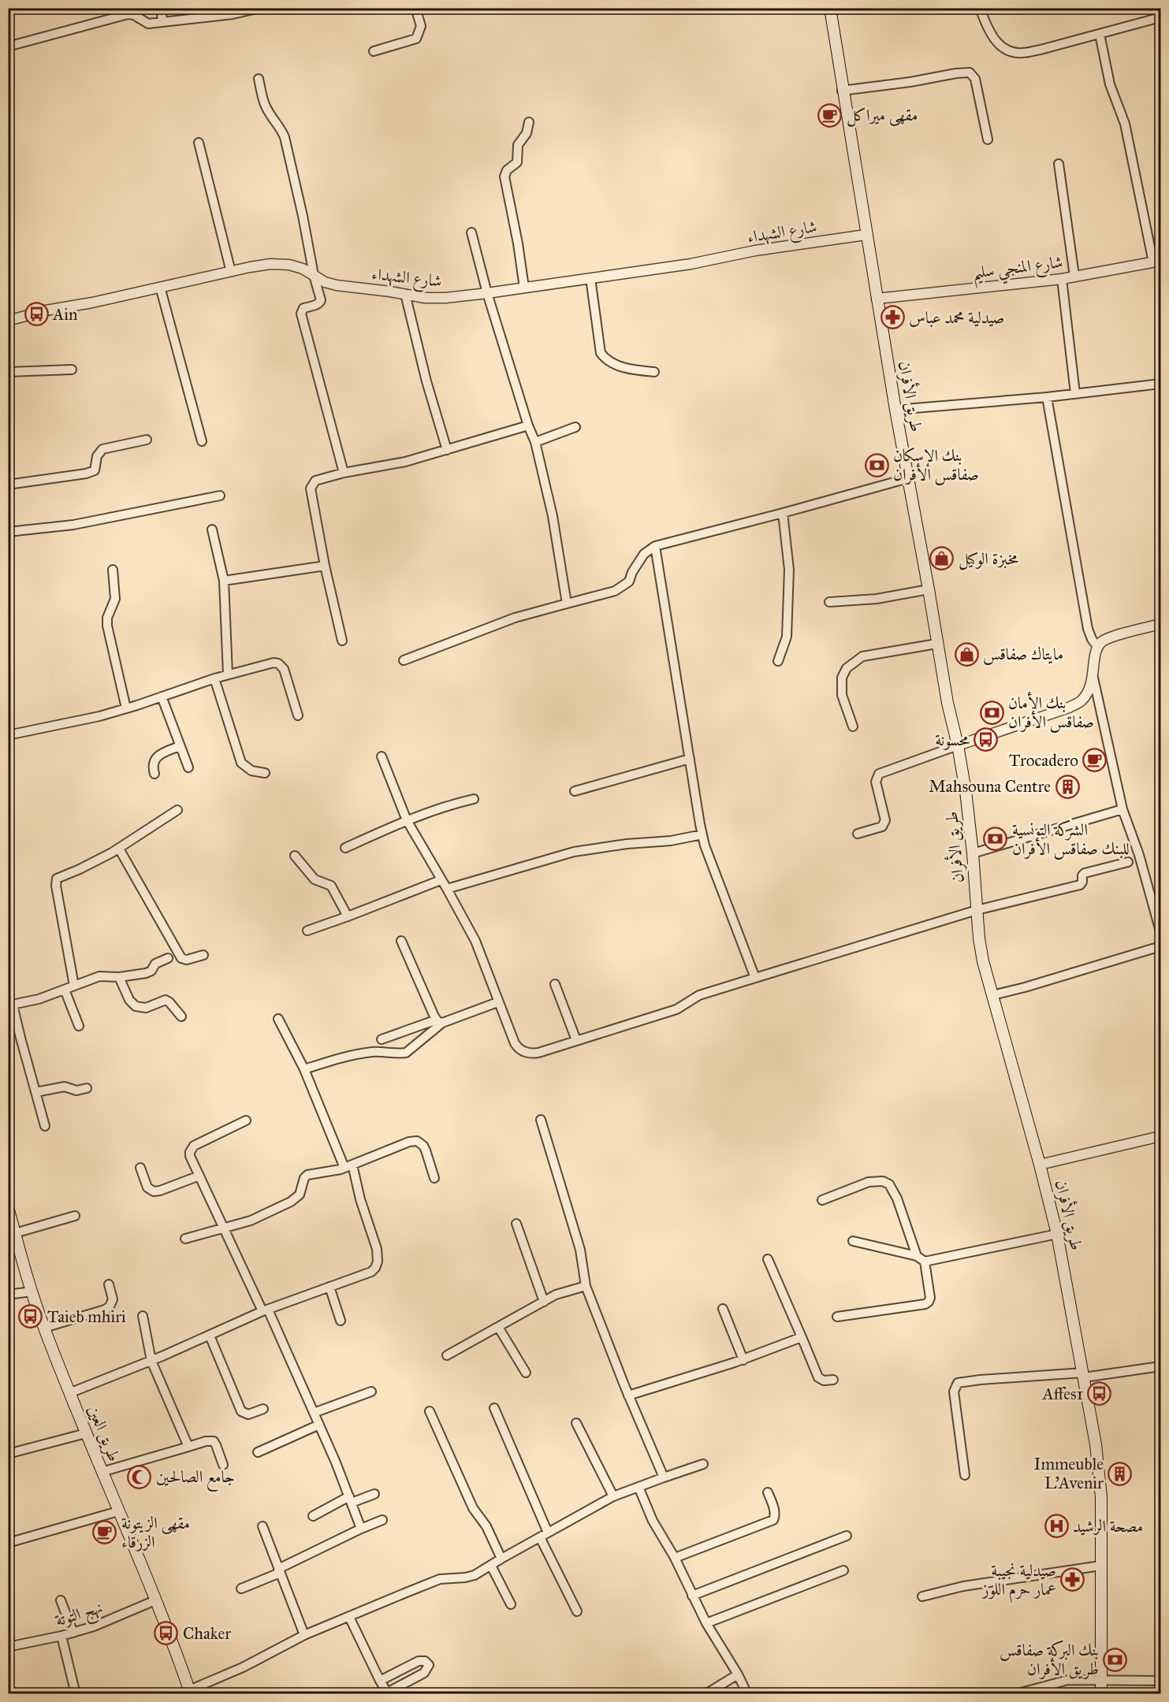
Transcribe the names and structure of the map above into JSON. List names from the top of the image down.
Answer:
{
  "streets": {
    "main road": ["طريق الأفران", "طريق العين"],
    "street": ["شارع الشهداء", "شارع المنجي سليم", "نهج التوتة"]
  },
  "crossings": [
    ["شارع الشهداء", "طريق الأفران"],
    ["شارع المنجي سليم", "طريق الأفران"],
    ["طريق العين", "نهج التوتة"]
  ],
  "places": {
    "cafe": ["مقهى ميراكل", "Trocadero", "مقهى الزيتونة الزرقاء"],
    "bus stop": [
      "Ain",
      "محسونة",
      "Taieb mhiri",
      "Affes1",
      "Chaker"
    ],
    "pharmacy": ["صيدلية محمد عباس", "صيدلية نجيبة عمار حرم اللوز"],
    "bank": [
      "بنك الإسكان صفاقس الأفران",
      "بنك الأمان صفاقس الأفران",
      "الشركة التونسية للبنك صفاقس الأفران",
      "بنك البركة صفاقس طريق الأفران"
    ],
    "shop": ["مخبزة الوكيل", "مايتاك صفاقس"],
    "building": ["Mahsouna Centre", "Immeuble L'Avenir"],
    "mosque": ["جامع الصالحين"],
    "hospital": ["مصحة الرشيد"]
  }
}
